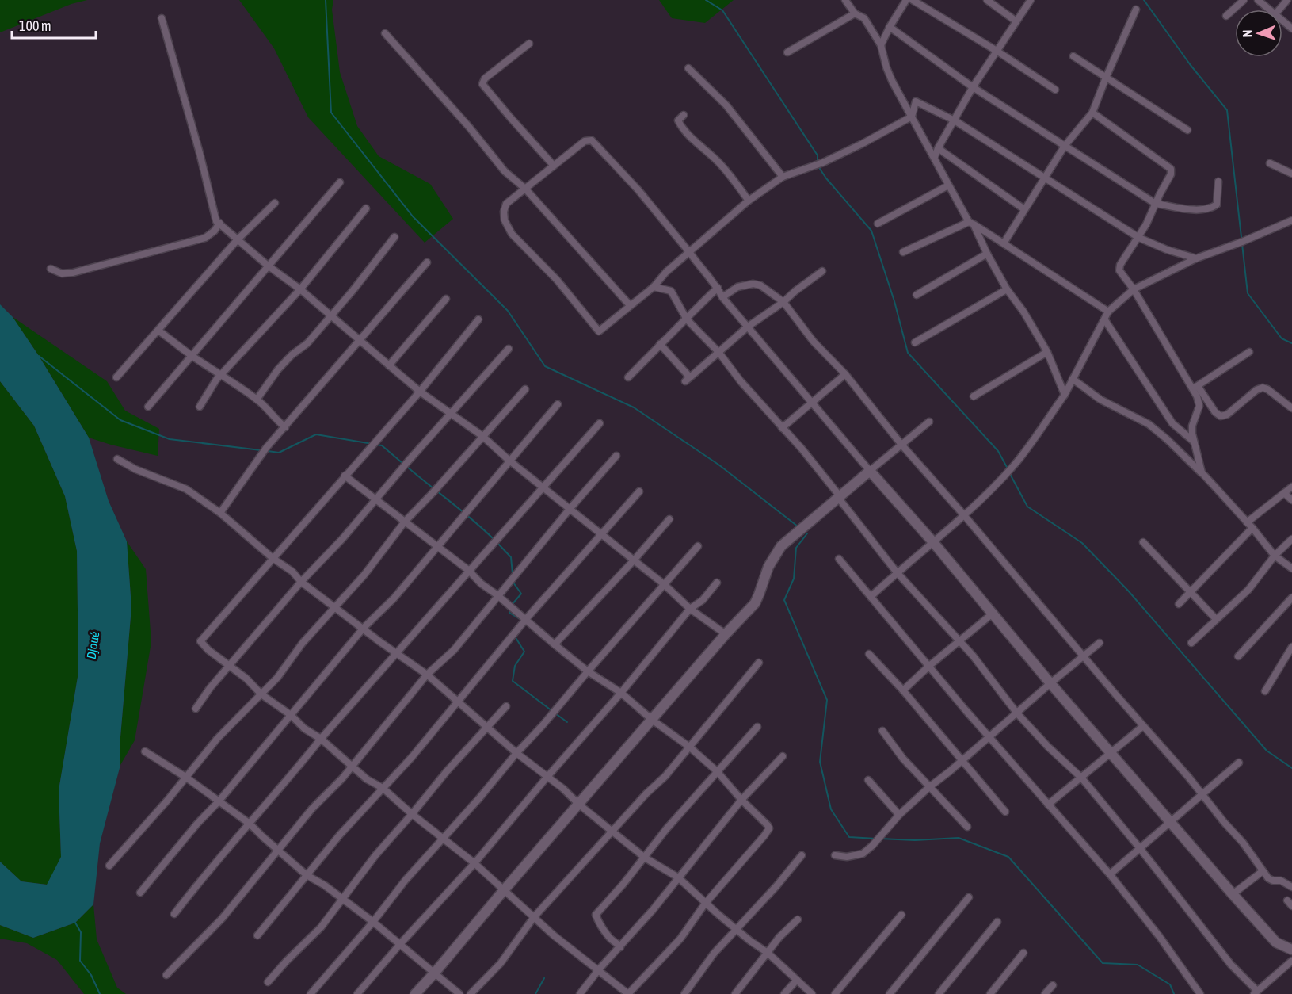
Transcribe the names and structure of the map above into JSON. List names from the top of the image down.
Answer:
{
  "water": ["Djoué"],
  "scale_bar": "100 m",
  "north": "left"
}
